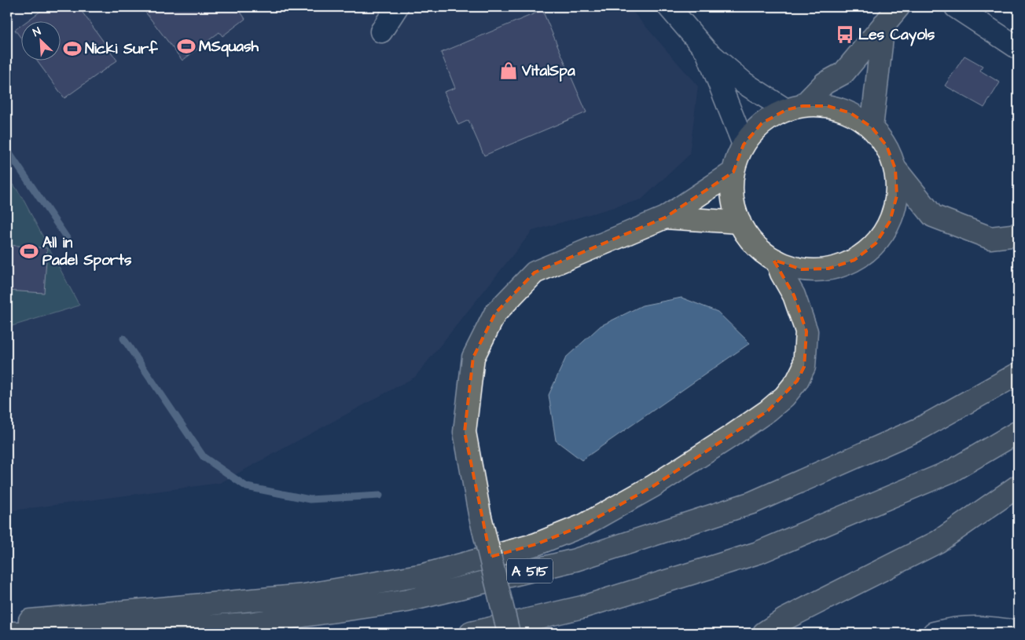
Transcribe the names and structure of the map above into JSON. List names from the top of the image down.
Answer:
{
  "streets": {
    "main road": ["A 515"]
  },
  "places": {
    "bus stop": ["Les Cayols"],
    "sports": ["MSquash", "Nicki Surf", "All in Padel Sports"],
    "shop": ["VitalSpa"]
  },
  "north": "top left"
}
